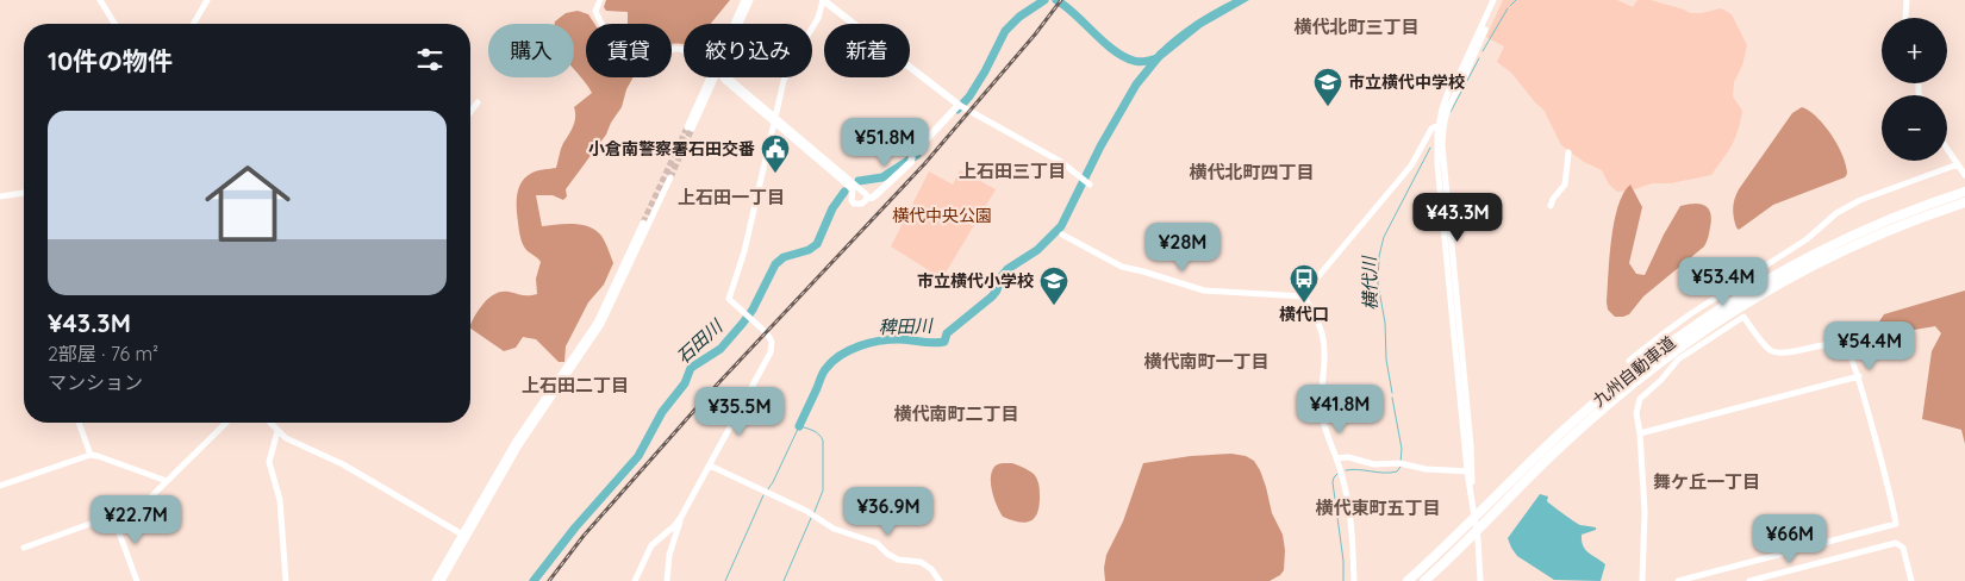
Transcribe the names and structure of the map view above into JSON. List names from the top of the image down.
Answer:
{
  "streets": {
    "highway": ["九州自動車道"]
  },
  "districts": [
    "横代北町三丁目",
    "上石田三丁目",
    "横代北町四丁目",
    "上石田一丁目",
    "横代南町一丁目",
    "上石田二丁目",
    "横代南町二丁目",
    "舞ケ丘一丁目",
    "横代東町五丁目"
  ],
  "water": ["横代川", "稗田川", "石田川"],
  "parks": ["横代中央公園"],
  "places": {
    "school or university": ["市立横代中学校", "市立横代小学校"],
    "public building": ["小倉南警察署石田交番"],
    "bus stop": ["横代口"]
  },
  "page": {
    "map_buttons": ["+", "−"],
    "chip": [
      "購入",
      "賃貸",
      "絞り込み",
      "新着"
    ],
    "heading": "10件の物件",
    "list": [
      {
        "name": "¥43.3M",
        "note": "2部屋 · 76 m² · マンション"
      }
    ],
    "price": [
      "¥51.8M",
      "¥43.3M",
      "¥28M",
      "¥53.4M",
      "¥54.4M",
      "¥41.8M",
      "¥35.5M",
      "¥36.9M",
      "¥22.7M",
      "¥66M"
    ]
  }
}
